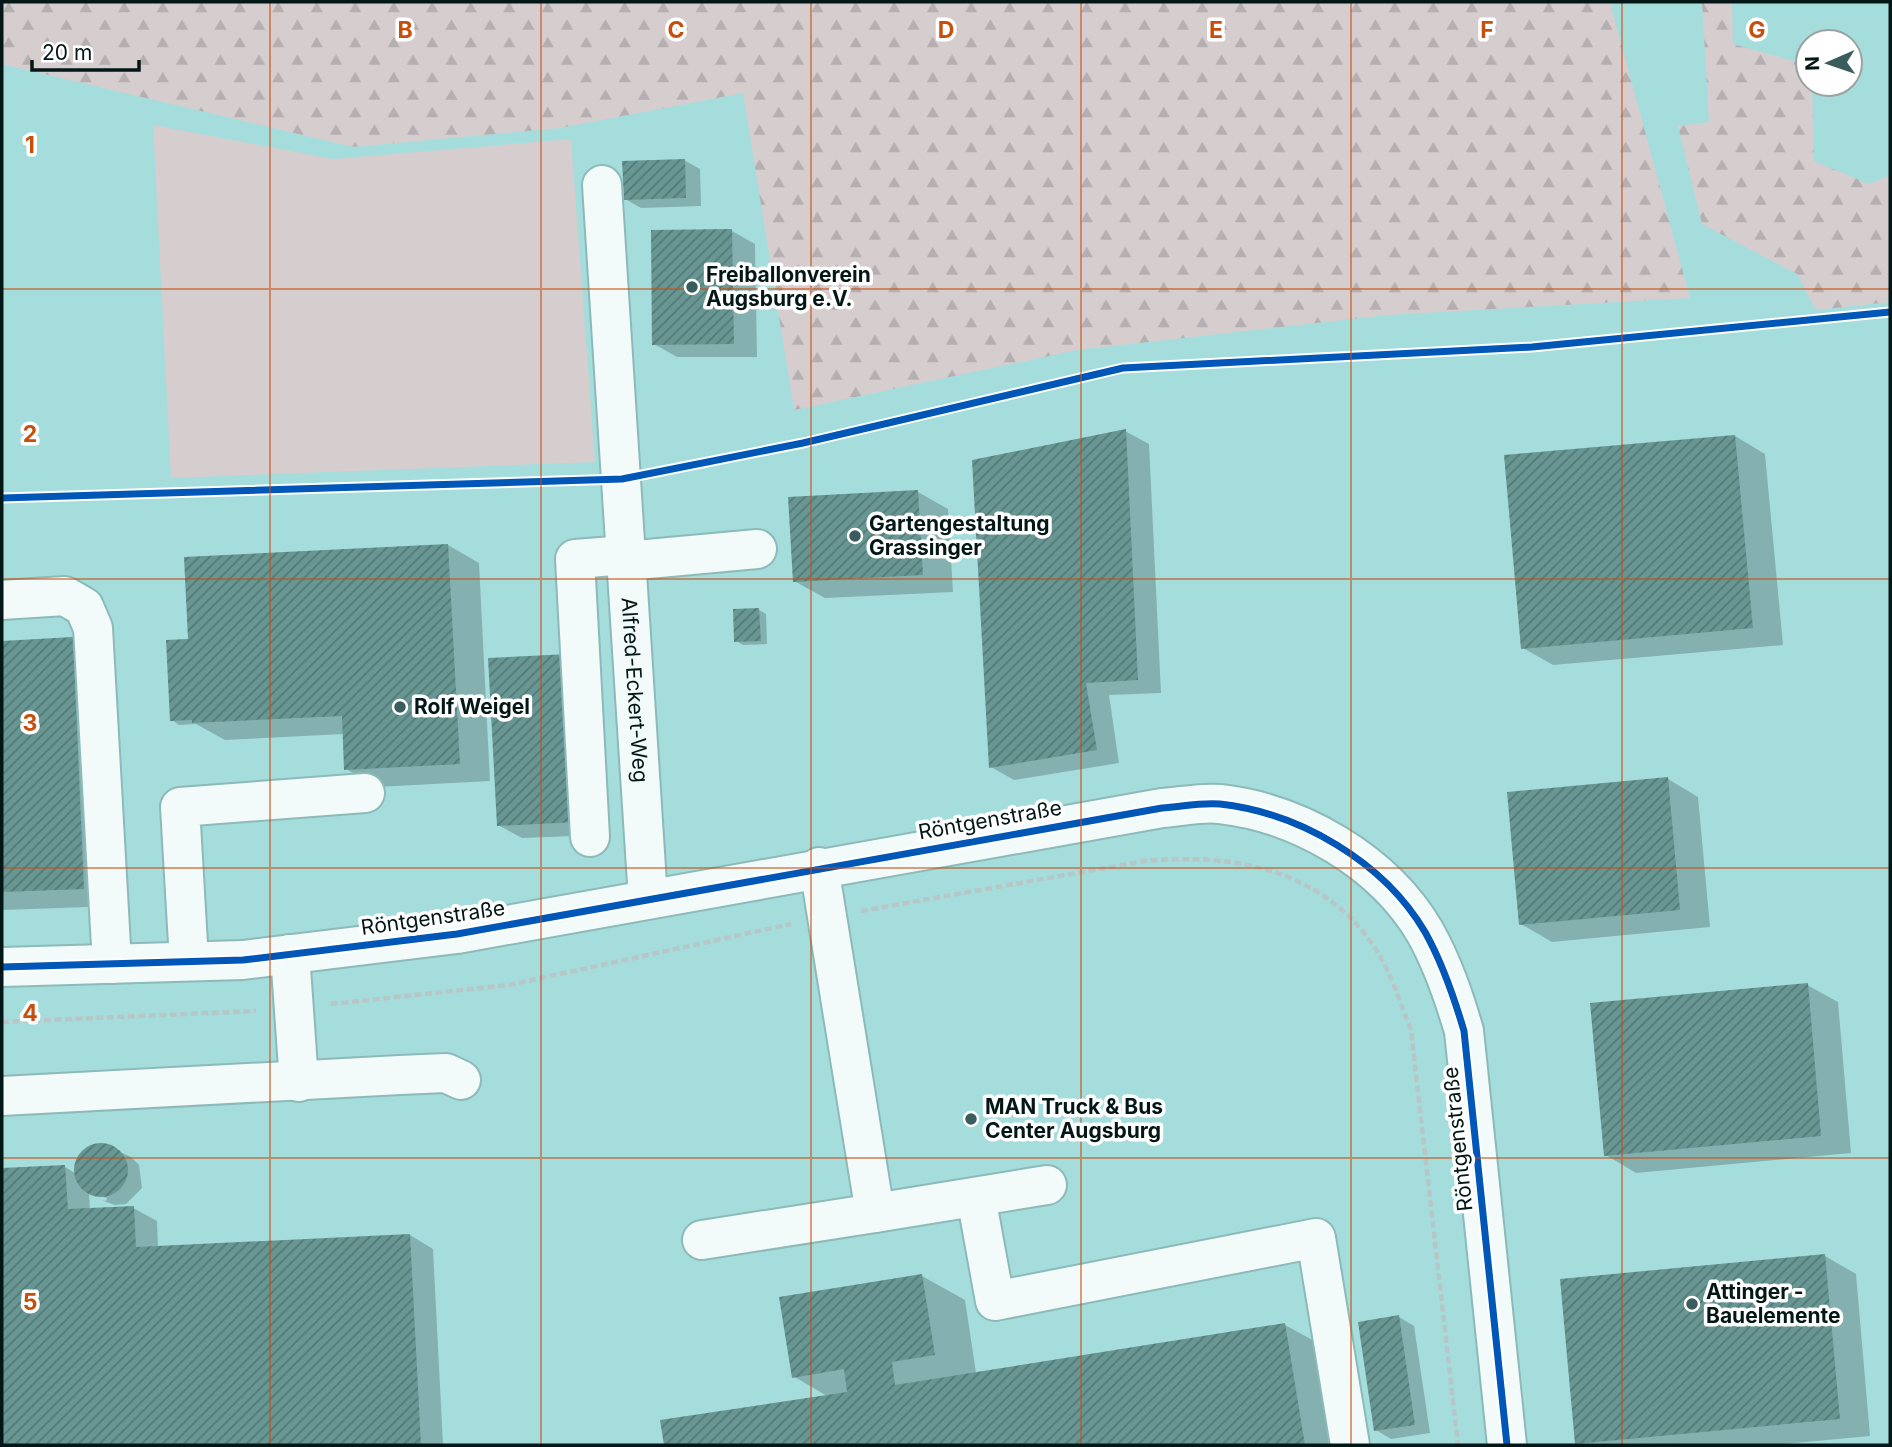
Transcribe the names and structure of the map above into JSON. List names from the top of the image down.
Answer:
{
  "streets": {
    "street": ["Alfred-Eckert-Weg", "Röntgenstraße"]
  },
  "crossings": [
    ["Alfred-Eckert-Weg", "Röntgenstraße"]
  ],
  "places": [
    "Freiballonverein Augsburg e.V.",
    "Gartengestaltung Grassinger",
    "Rolf Weigel",
    "MAN Truck & Bus Center Augsburg",
    "Attinger - Bauelemente"
  ],
  "scale_bar": "20 m",
  "north": "left",
  "grid": {
    "columns": [
      "B",
      "C",
      "D",
      "E",
      "F",
      "G"
    ],
    "rows": [
      "1",
      "2",
      "3",
      "4",
      "5"
    ]
  }
}
